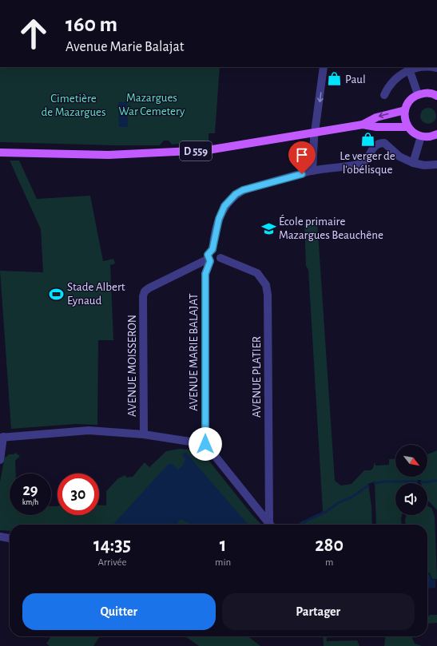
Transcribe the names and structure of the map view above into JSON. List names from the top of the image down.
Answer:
{
  "streets": {
    "main road": ["D 559"],
    "street": ["AVENUE MARIE BALAJAT", "AVENUE MOISSERON", "AVENUE PLATIER"]
  },
  "crossings": [
    ["AVENUE MARIE BALAJAT", "AVENUE MOISSERON"],
    ["AVENUE MARIE BALAJAT", "AVENUE PLATIER"],
    ["AVENUE MOISSERON", "AVENUE PLATIER"]
  ],
  "parks": ["Mazargues War Cemetery", "Cimetière de Mazargues"],
  "places": {
    "shop": ["Paul", "Le verger de l'obélisque"],
    "school or university": ["École primaire Mazargues Beauchêne"],
    "sports": ["Stade Albert Eynaud"]
  },
  "north": "bottom right",
  "page": {
    "turn": ["160 m", "Avenue Marie Balajat"],
    "speed": "29 km/h",
    "limit": "30",
    "eta": [
      "14:35",
      "Arrivée",
      "1",
      "min",
      "280",
      "m"
    ],
    "buttons": ["Quitter", "Partager"]
  }
}
